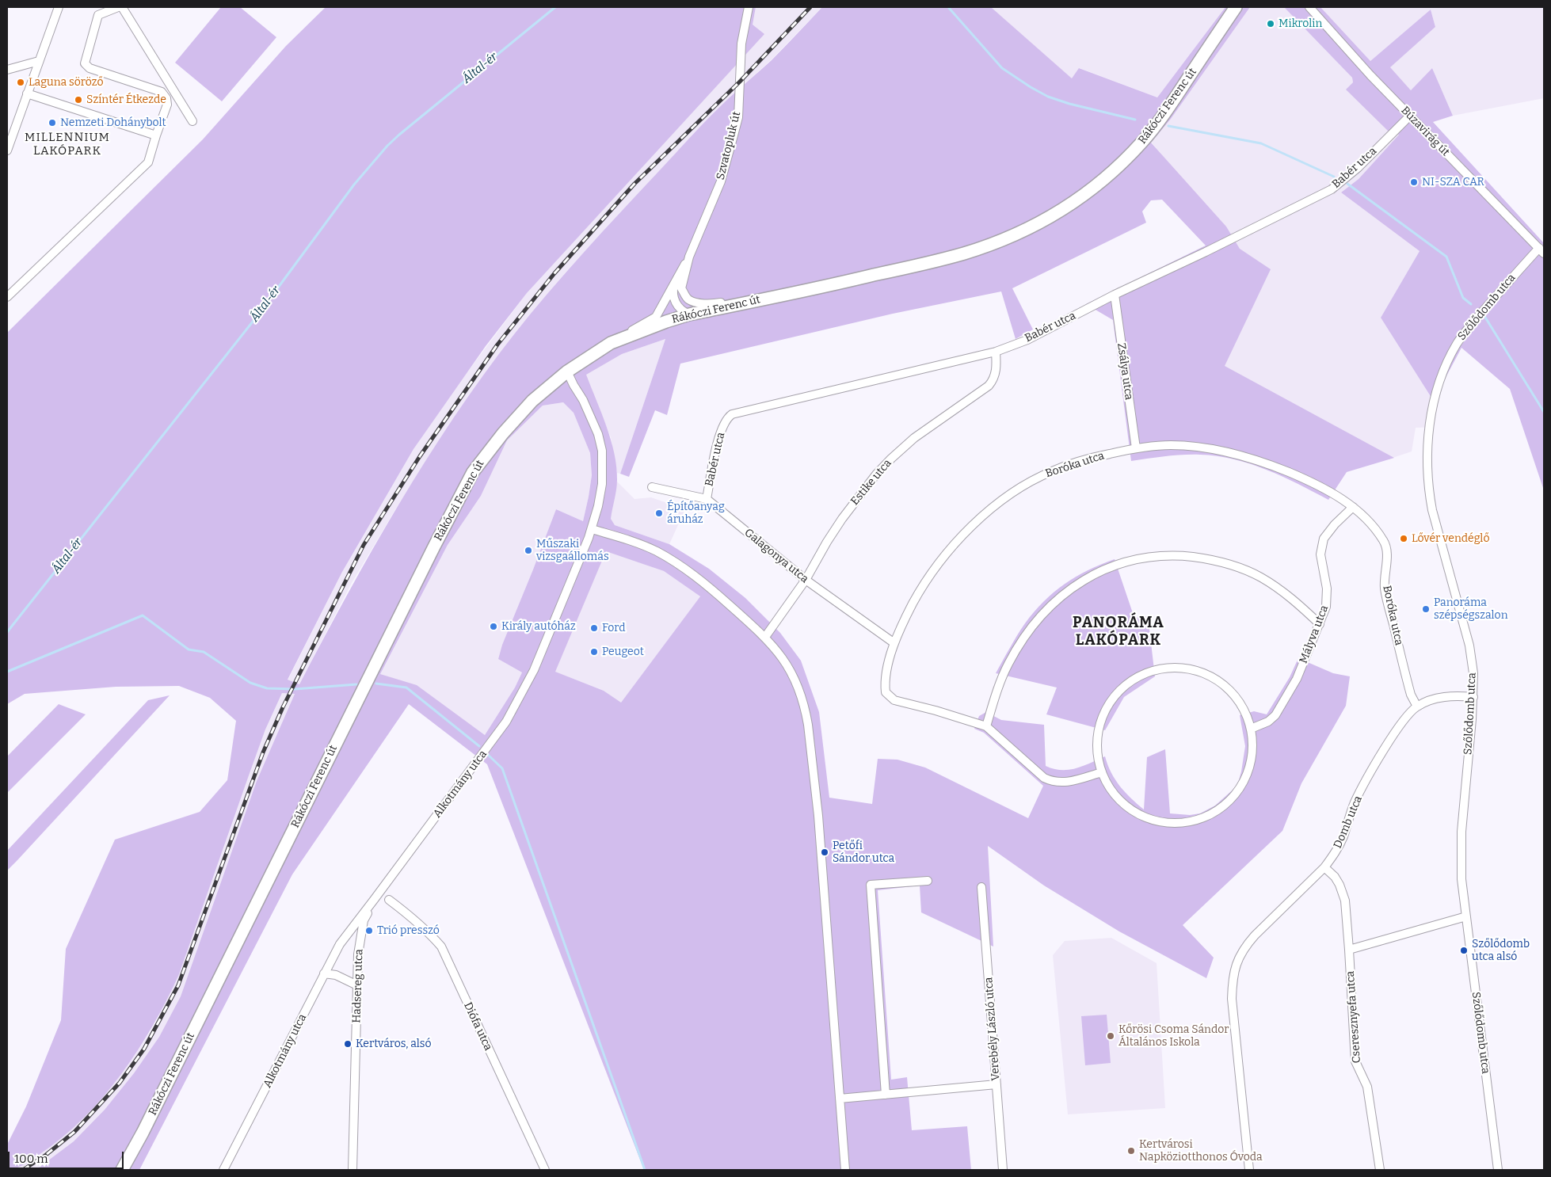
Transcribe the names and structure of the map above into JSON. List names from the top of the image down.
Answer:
{
  "streets": {
    "main road": ["Rákóczi Ferenc út"],
    "street": [
      "Búzavirág út",
      "Szvatopluk út",
      "Babér utca",
      "Szőlődomb utca",
      "Zsálya utca",
      "Boróka utca",
      "Estike utca",
      "Galagonya utca",
      "Mályva utca",
      "Alkotmány utca",
      "Domb utca",
      "Hadsereg utca",
      "Cseresznyefa utca",
      "Diófa utca",
      "Verebély László utca"
    ]
  },
  "crossings": [
    ["Rákóczi Ferenc út", "Szvatopluk út"],
    ["Rákóczi Ferenc út", "Alkotmány utca"],
    ["Búzavirág út", "Babér utca"],
    ["Búzavirág út", "Szőlődomb utca"],
    ["Babér utca", "Zsálya utca"],
    ["Babér utca", "Estike utca"],
    ["Babér utca", "Galagonya utca"],
    ["Szőlődomb utca", "Domb utca"],
    ["Zsálya utca", "Boróka utca"],
    ["Boróka utca", "Galagonya utca"],
    ["Boróka utca", "Mályva utca"],
    ["Boróka utca", "Domb utca"],
    ["Estike utca", "Galagonya utca"],
    ["Alkotmány utca", "Hadsereg utca"],
    ["Domb utca", "Cseresznyefa utca"]
  ],
  "districts": ["MILLENNIUM LAKÓPARK", "PANORÁMA LAKÓPARK"],
  "water": ["Által-ér"],
  "places": [
    "Mikrolin",
    "Laguna söröző",
    "Színtér Étkezde",
    "Nemzeti Dohánybolt",
    "NI-SZA CAR",
    "Építőanyag áruház",
    "Lővér vendéglő",
    "Műszaki vizsgaállomás",
    "Panoráma szépségszalon",
    "Király autóház",
    "Ford",
    "Peugeot",
    "Petőfi Sándor utca",
    "Trió presszó",
    "Szőlődomb utca alsó",
    "Kőrösi Csoma Sándor Általános Iskola",
    "Kertváros, alsó",
    "Kertvárosi Napköziotthonos Óvoda"
  ],
  "scale_bar": "100 m"
}
